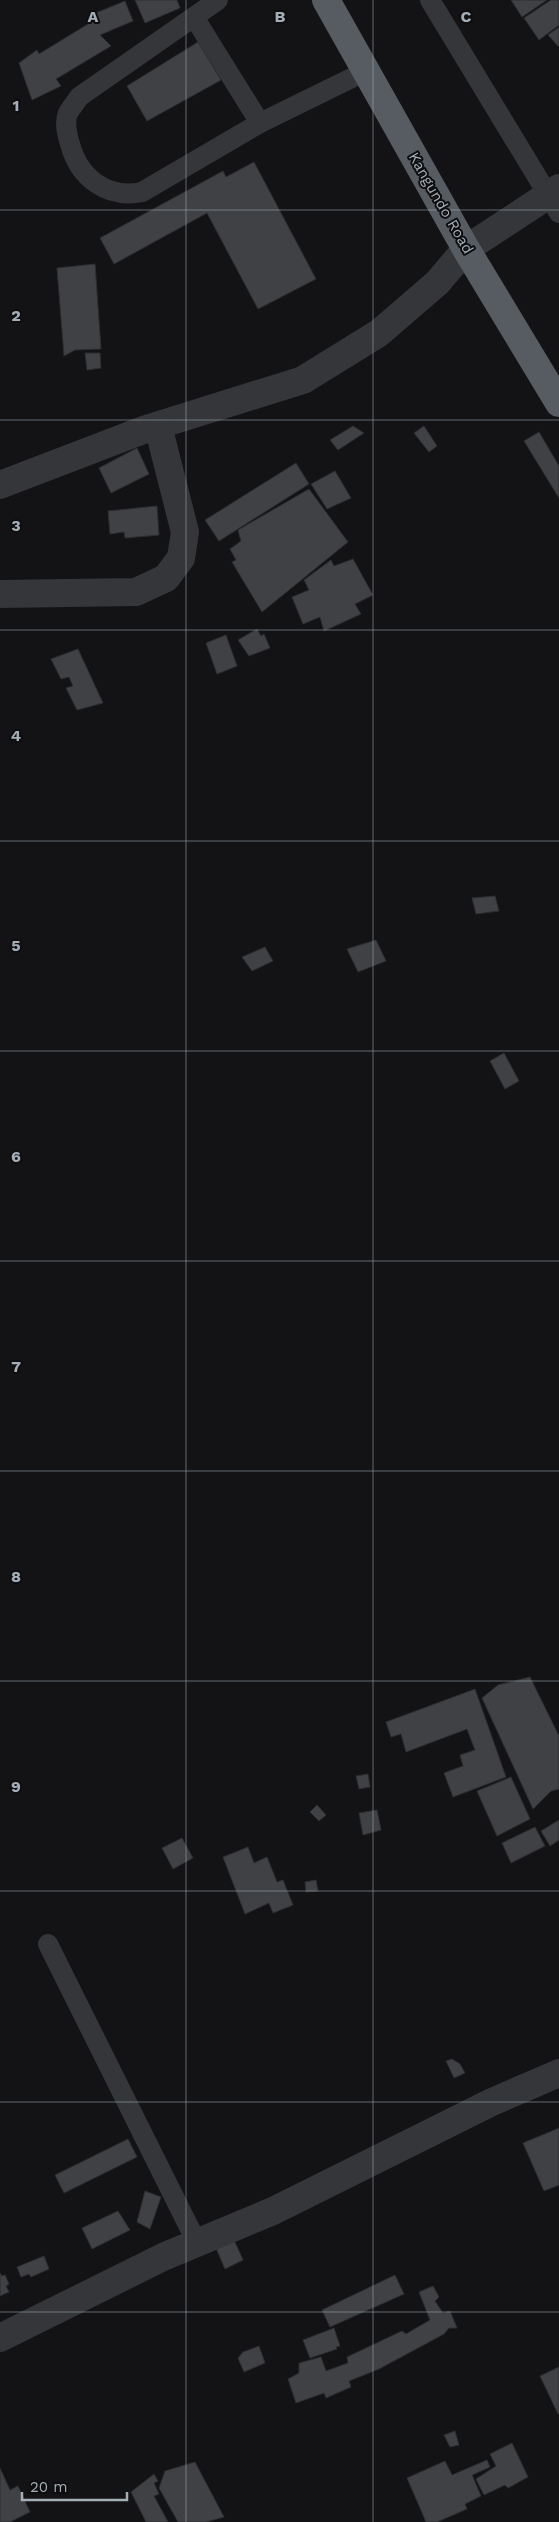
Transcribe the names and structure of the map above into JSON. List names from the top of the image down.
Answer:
{
  "streets": {
    "highway": ["Kangundo Road"]
  },
  "scale_bar": "20 m",
  "grid": {
    "columns": ["A", "B", "C"],
    "rows": [
      "1",
      "2",
      "3",
      "4",
      "5",
      "6",
      "7",
      "8",
      "9"
    ]
  }
}
